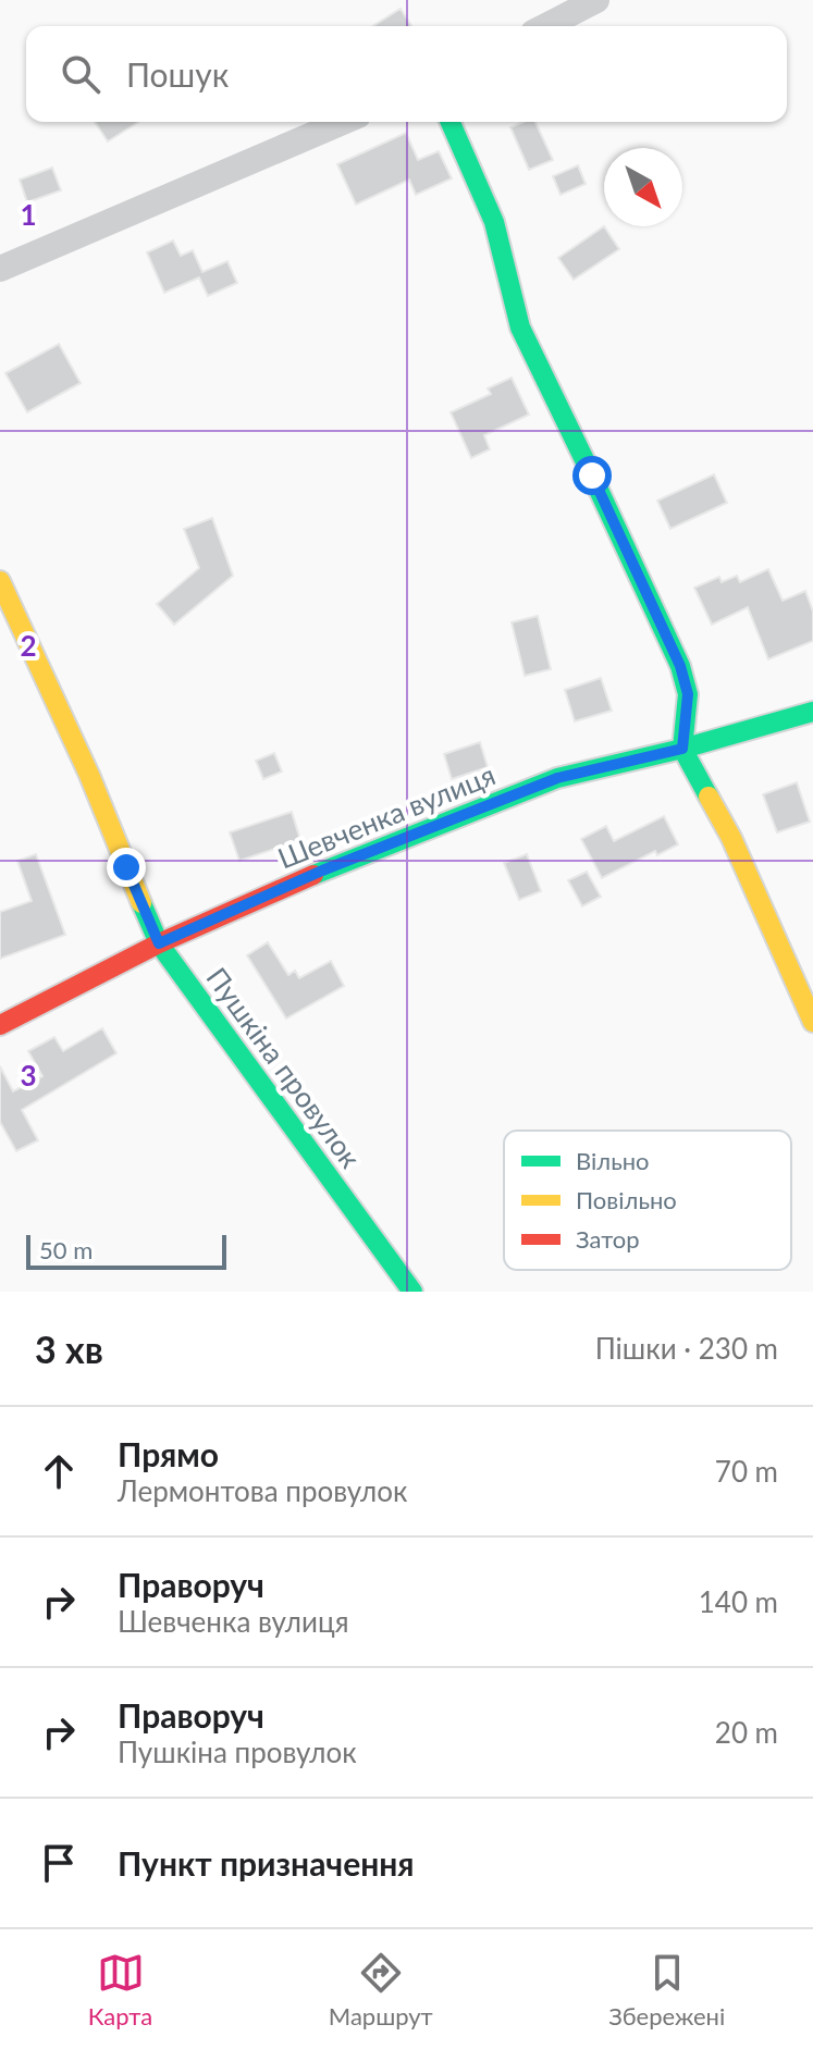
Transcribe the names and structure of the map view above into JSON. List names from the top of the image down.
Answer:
{
  "streets": {
    "street": ["Шевченка вулиця", "Пушкіна провулок"]
  },
  "crossings": [
    ["Шевченка вулиця", "Пушкіна провулок"]
  ],
  "legend": ["Вільно", "Повільно", "Затор"],
  "scale_bar": "50 m",
  "north": "bottom right",
  "page": {
    "search": "Пошук",
    "scale": "50 m",
    "heading": ["3 хв", "Пішки · 230 m"],
    "list": [
      ["Прямо", "Лермонтова провулок", "70 m"],
      ["Праворуч", "Шевченка вулиця", "140 m"],
      ["Праворуч", "Пушкіна провулок", "20 m"],
      "Пункт призначення"
    ],
    "nav": ["Карта", "Маршрут", "Збережені"]
  },
  "grid": {
    "rows": ["1", "2", "3"]
  }
}
